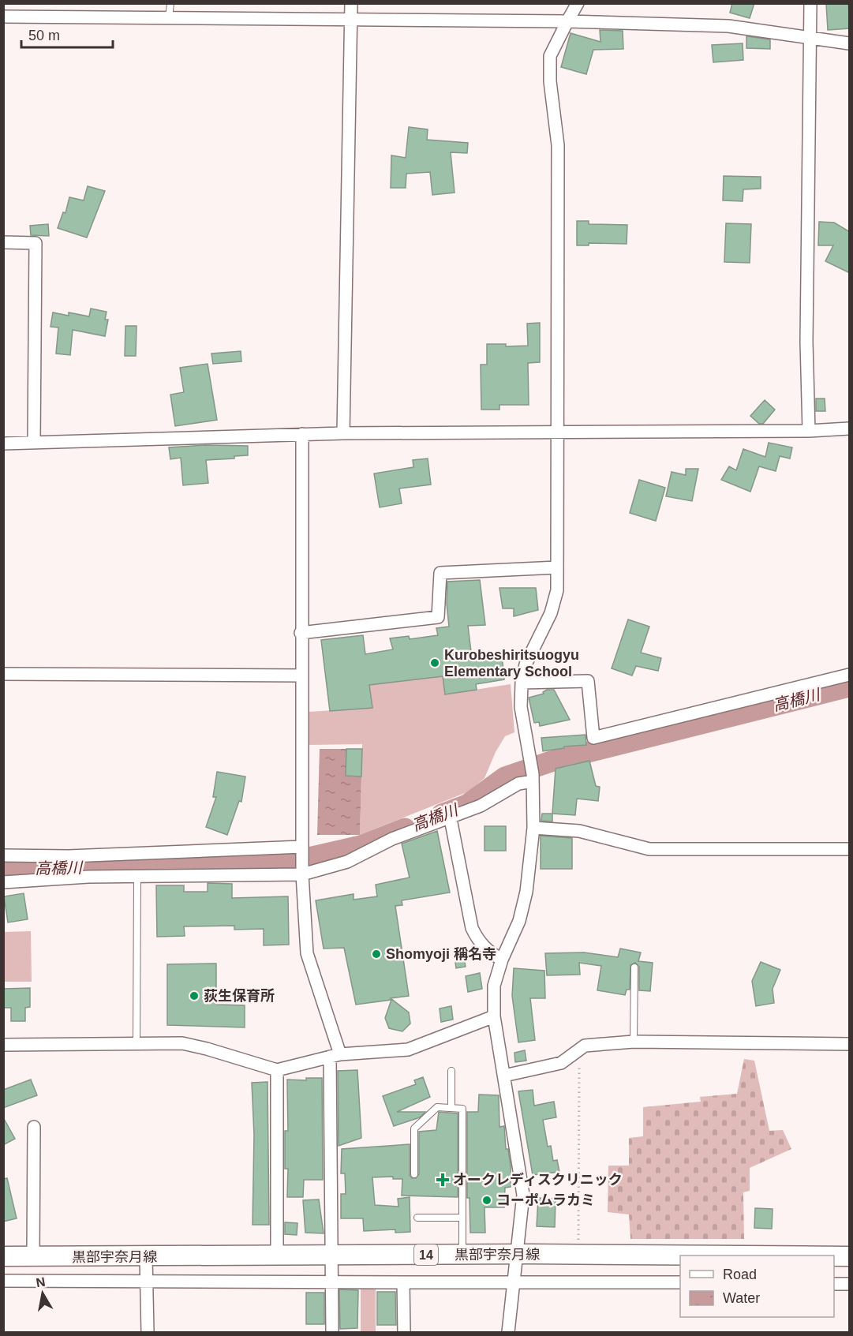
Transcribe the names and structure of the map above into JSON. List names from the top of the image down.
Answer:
{
  "streets": {
    "main road": ["14", "黒部宇奈月線"]
  },
  "water": ["高橋川"],
  "places": {
    "other": [
      "Kurobeshiritsuogyu Elementary School",
      "Shomyoji 稱名寺",
      "荻生保育所",
      "コーポムラカミ"
    ],
    "health": ["オークレディスクリニック"]
  },
  "legend": ["Road", "Water"],
  "scale_bar": "50 m",
  "north": "top"
}
